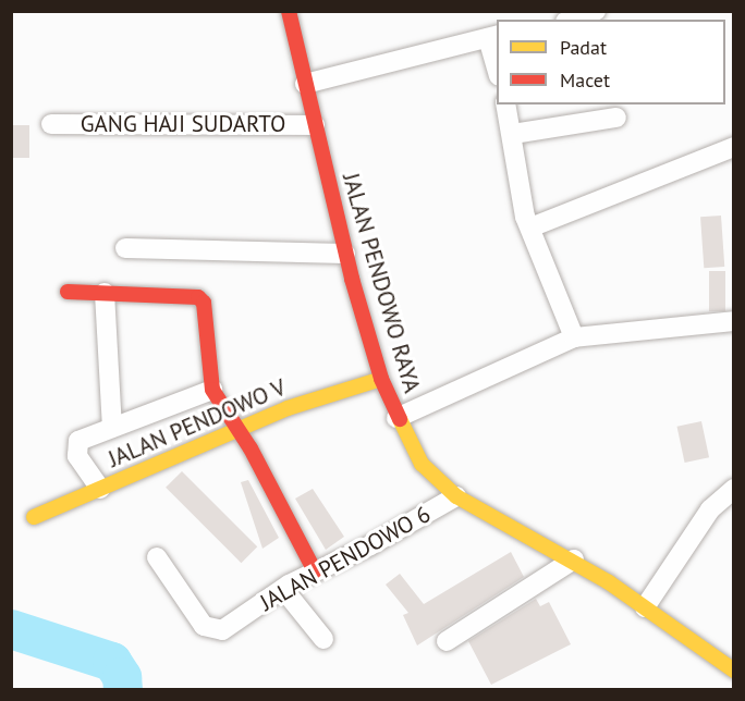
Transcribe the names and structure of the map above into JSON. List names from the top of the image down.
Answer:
{
  "streets": {
    "street": [
      "GANG HAJI SUDARTO",
      "JALAN PENDOWO RAYA",
      "JALAN PENDOWO V",
      "JALAN PENDOWO 6"
    ]
  },
  "crossings": [
    ["GANG HAJI SUDARTO", "JALAN PENDOWO RAYA"],
    ["JALAN PENDOWO RAYA", "JALAN PENDOWO V"],
    ["JALAN PENDOWO RAYA", "JALAN PENDOWO 6"]
  ],
  "legend": ["Padat", "Macet"]
}
